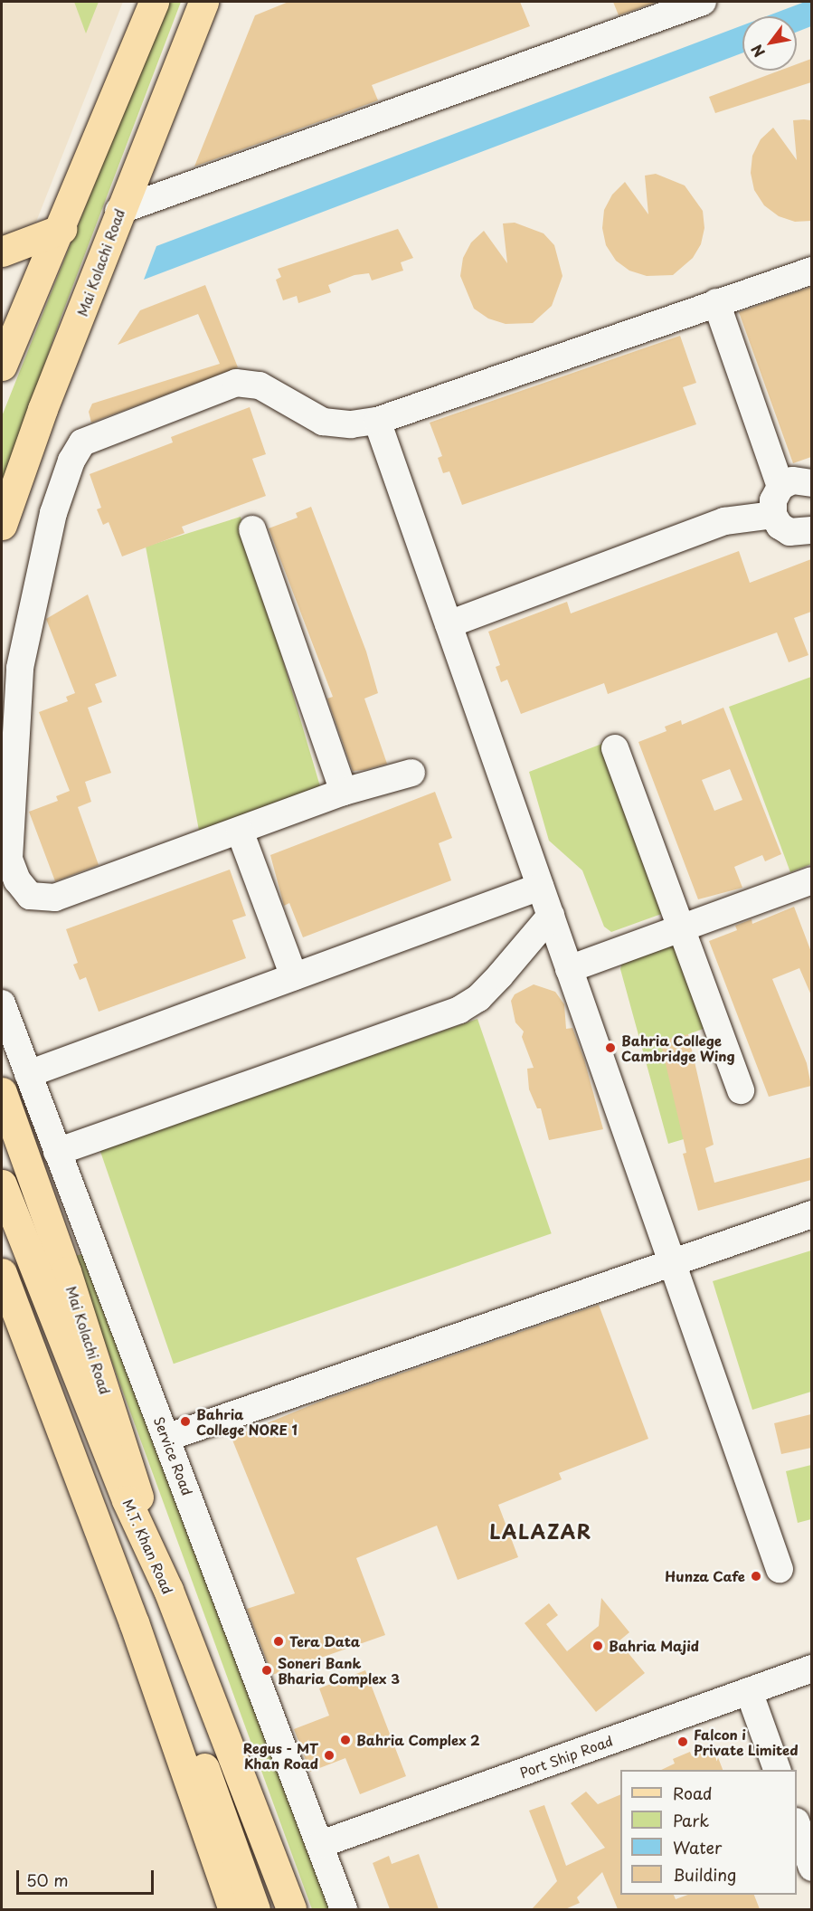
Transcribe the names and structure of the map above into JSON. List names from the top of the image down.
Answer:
{
  "streets": {
    "main road": ["Mai Kolachi Road", "M.T. Khan Road"],
    "street": ["Service Road", "Port Ship Road"]
  },
  "crossings": [
    ["Mai Kolachi Road", "M.T. Khan Road"],
    ["Service Road", "Port Ship Road"]
  ],
  "districts": ["LALAZAR"],
  "places": [
    "Bahria College Cambridge Wing",
    "Bahria College NORE 1",
    "Hunza Cafe",
    "Tera Data",
    "Bahria Majid",
    "Soneri Bank Bharia Complex 3",
    "Bahria Complex 2",
    "Falcon i Private Limited",
    "Regus - MT Khan Road"
  ],
  "legend": [
    "Road",
    "Park",
    "Water",
    "Building"
  ],
  "scale_bar": "50 m",
  "north": "bottom left"
}
